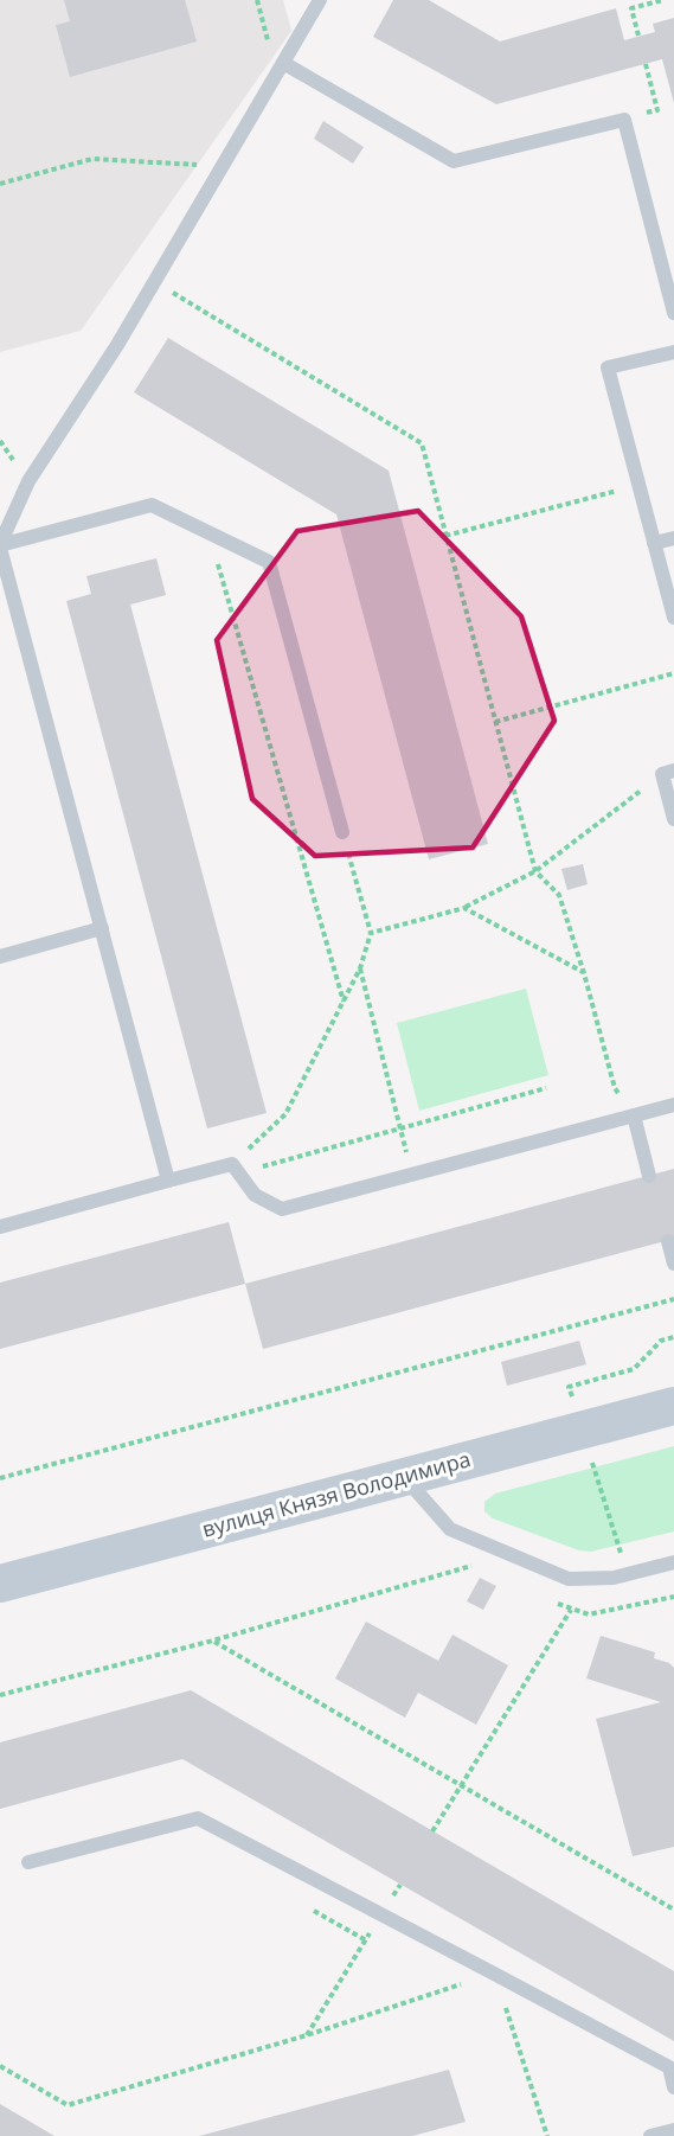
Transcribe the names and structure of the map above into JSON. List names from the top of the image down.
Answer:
{
  "streets": {
    "main road": ["вулиця Князя Володимира"]
  }
}
